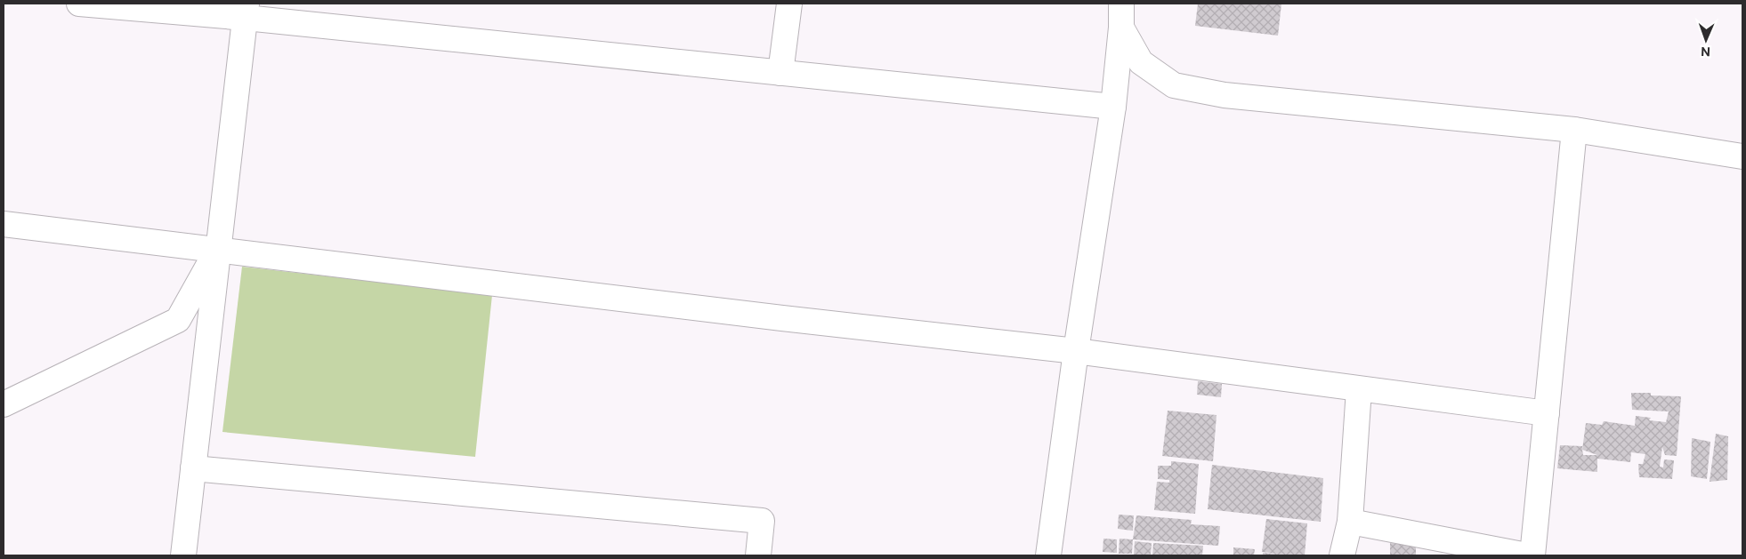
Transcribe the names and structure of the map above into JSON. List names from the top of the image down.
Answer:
{
  "north": "bottom"
}
